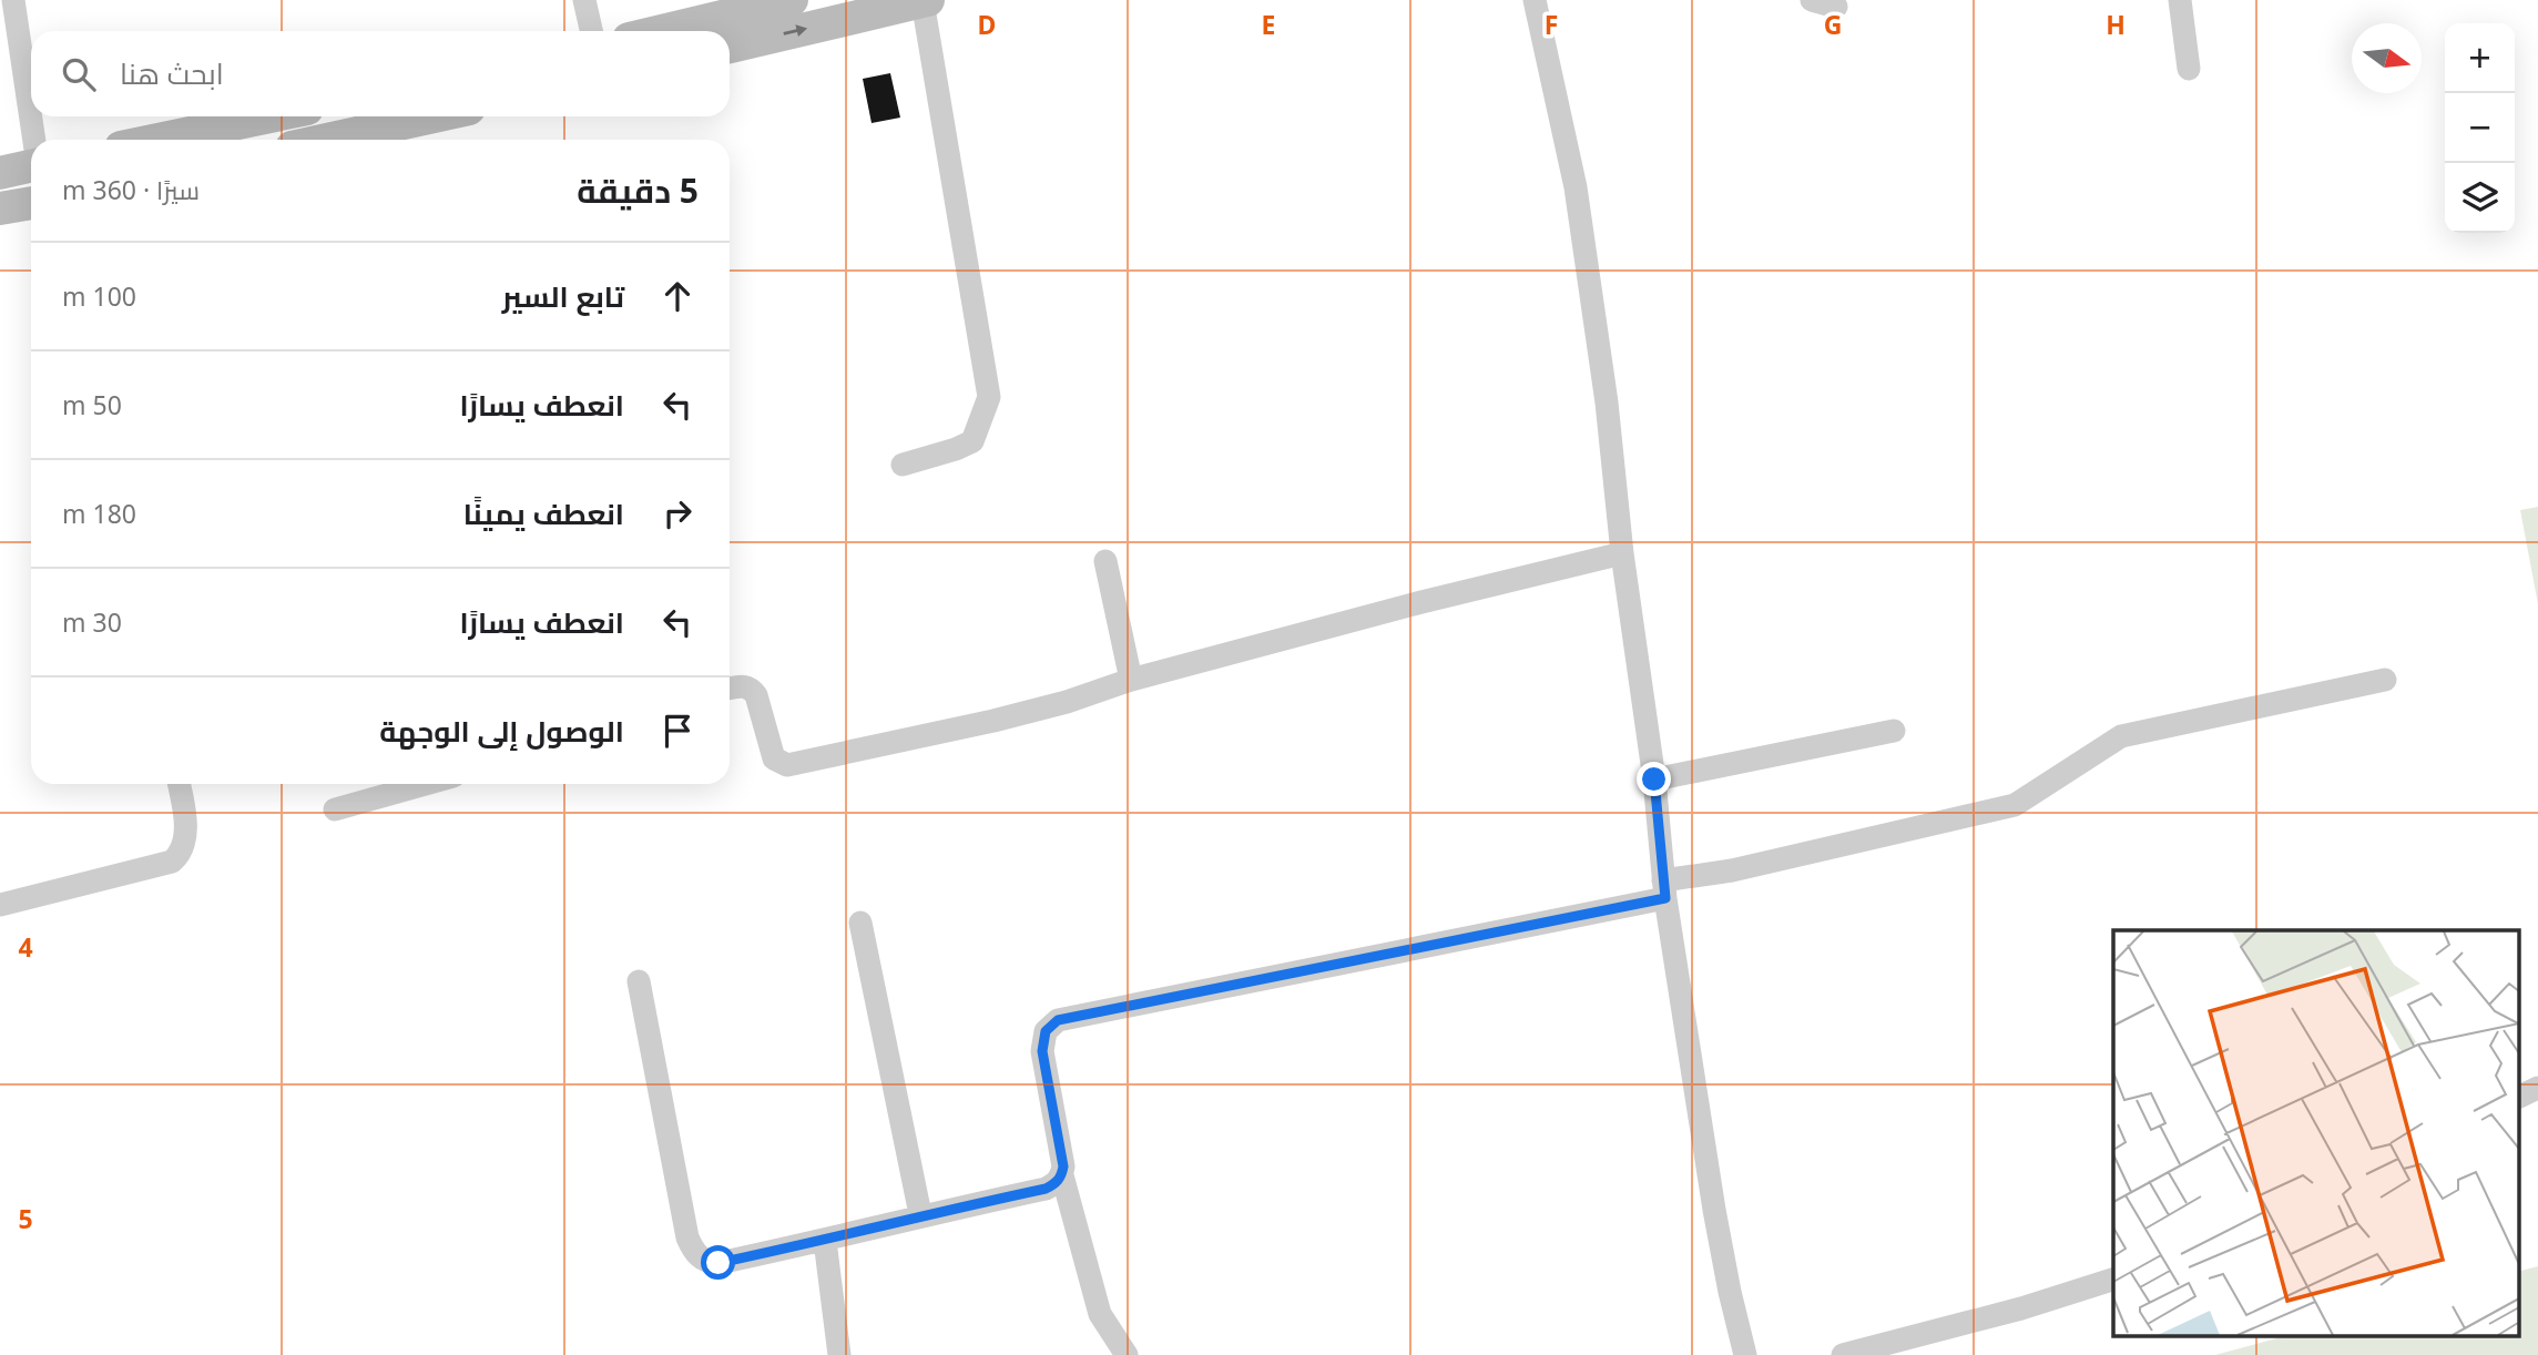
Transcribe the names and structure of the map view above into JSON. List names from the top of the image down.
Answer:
{
  "north": "right",
  "page": {
    "map_buttons": ["+", "−"],
    "search": "ابحث هنا",
    "heading": ["5 دقيقة", "سيرًا · 360 m"],
    "list": [
      ["تابع السير", "100 m"],
      ["انعطف يسارًا", "50 m"],
      ["انعطف يمينًا", "180 m"],
      ["انعطف يسارًا", "30 m"],
      "الوصول إلى الوجهة"
    ]
  },
  "grid": {
    "columns": [
      "D",
      "E",
      "F",
      "G",
      "H"
    ],
    "rows": ["4", "5"]
  }
}
